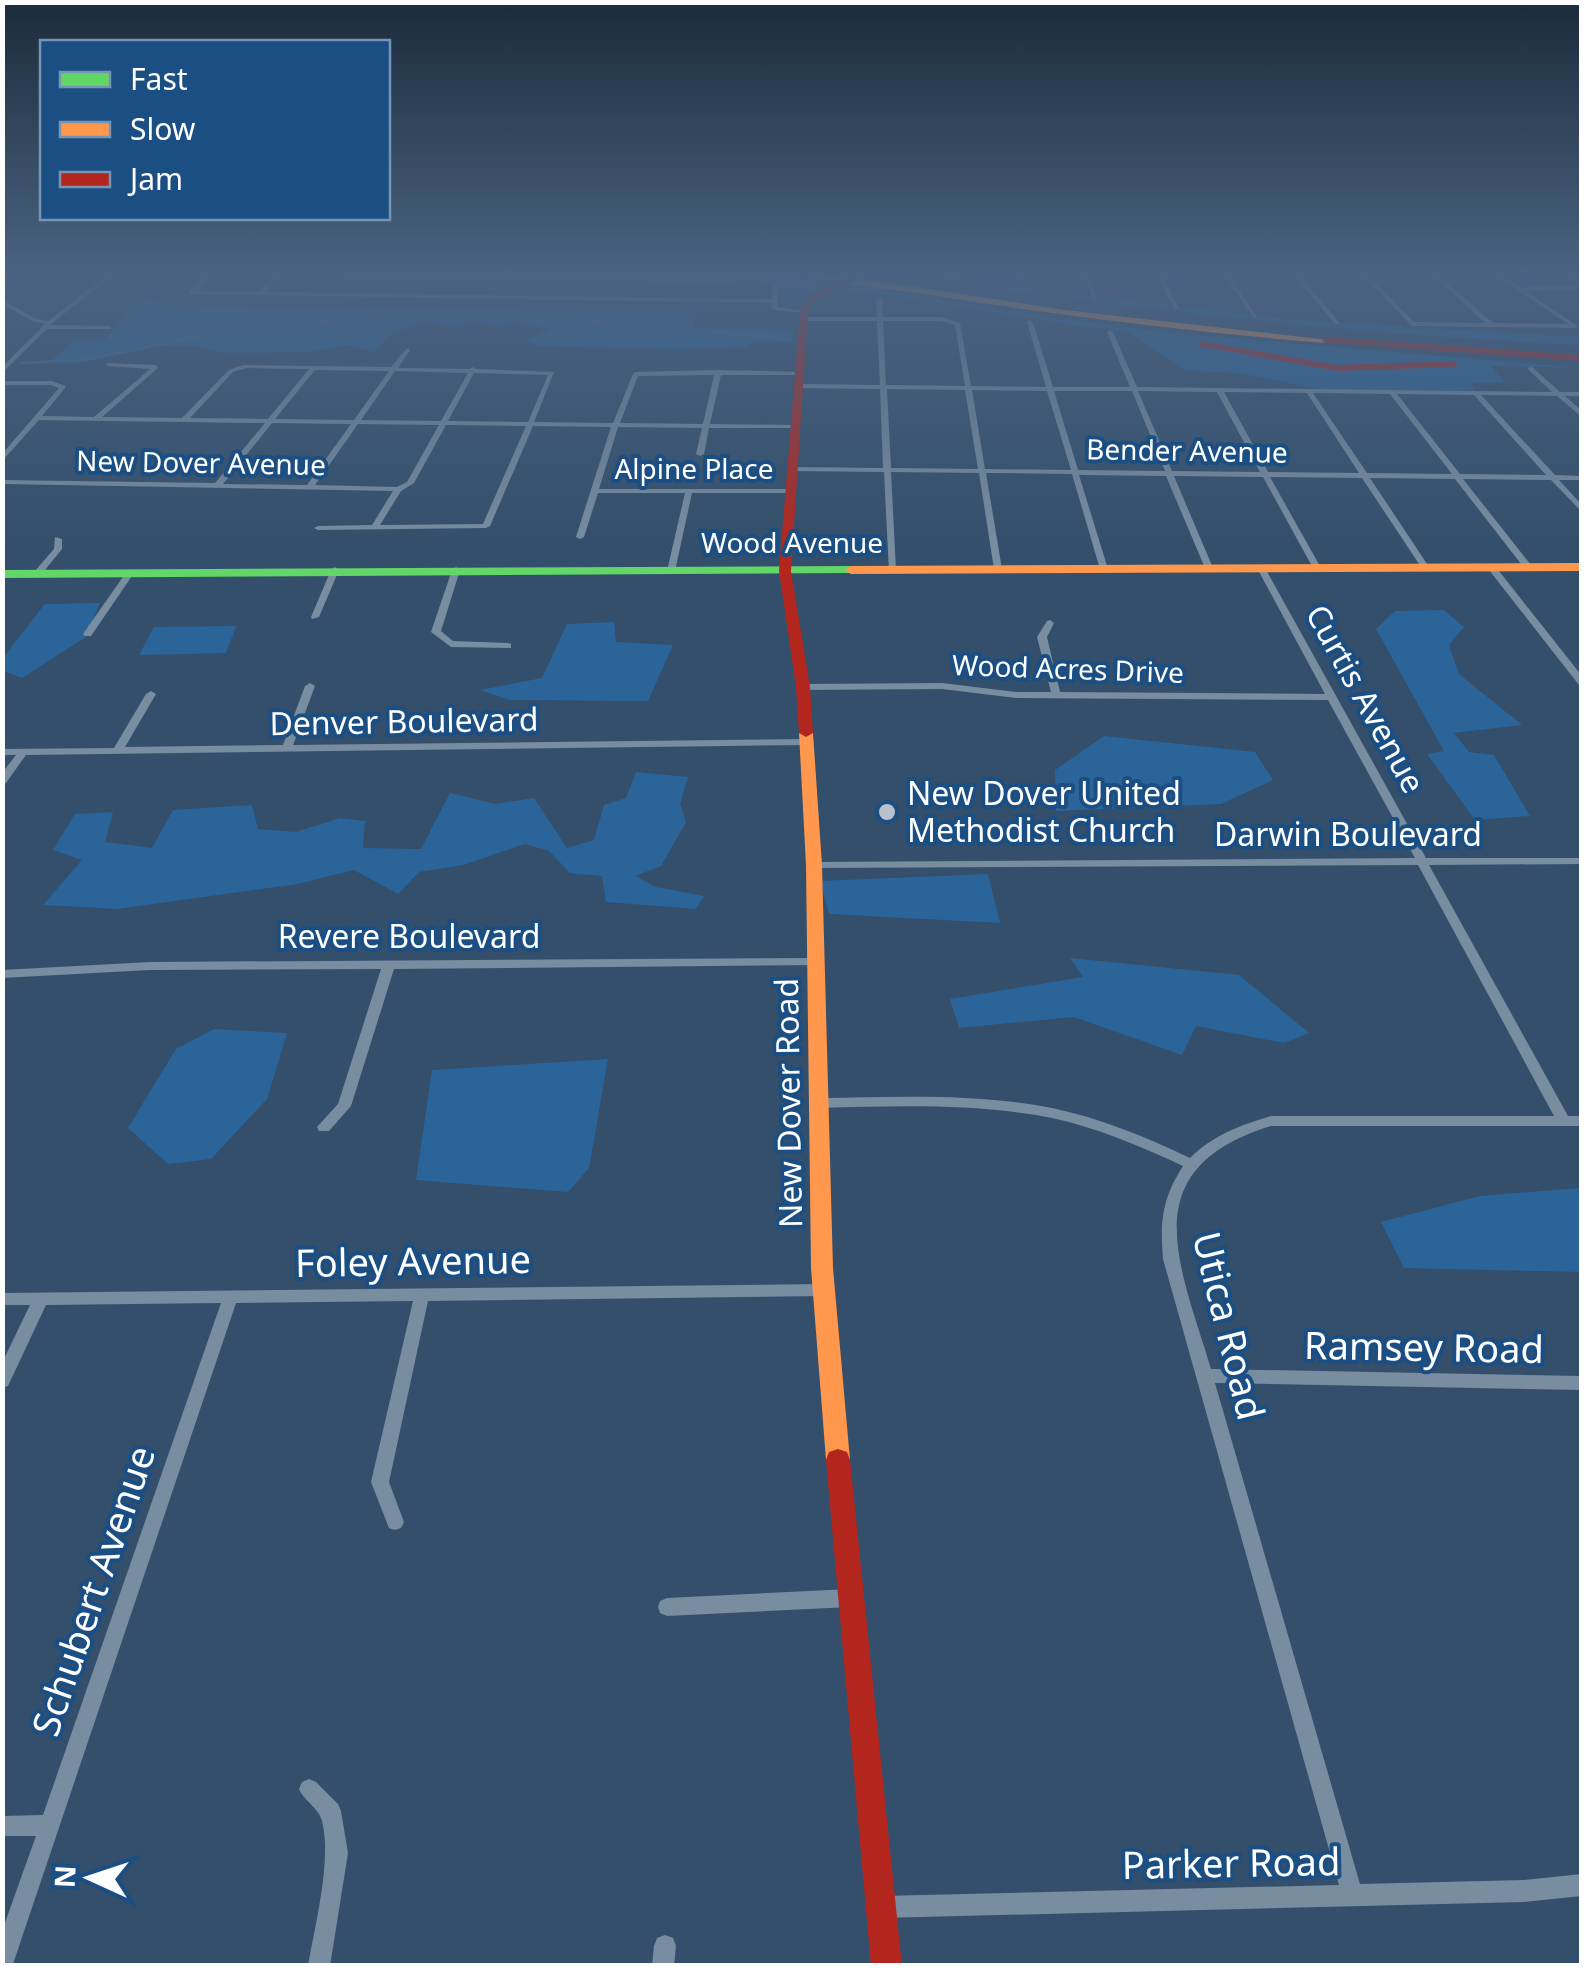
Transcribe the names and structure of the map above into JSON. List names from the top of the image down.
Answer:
{
  "streets": {
    "main road": ["Wood Avenue", "New Dover Road"],
    "street": [
      "Bender Avenue",
      "New Dover Avenue",
      "Alpine Place",
      "Wood Acres Drive",
      "Curtis Avenue",
      "Denver Boulevard",
      "Darwin Boulevard",
      "Revere Boulevard",
      "Foley Avenue",
      "Utica Road",
      "Ramsey Road",
      "Schubert Avenue",
      "Parker Road"
    ]
  },
  "crossings": [
    ["Bender Avenue", "New Dover Road"],
    ["Alpine Place", "New Dover Road"],
    ["Wood Avenue", "Curtis Avenue"],
    ["Wood Avenue", "New Dover Road"],
    ["Wood Acres Drive", "Curtis Avenue"],
    ["Wood Acres Drive", "New Dover Road"],
    ["Curtis Avenue", "Darwin Boulevard"],
    ["Denver Boulevard", "New Dover Road"],
    ["Darwin Boulevard", "New Dover Road"],
    ["Revere Boulevard", "New Dover Road"],
    ["New Dover Road", "Foley Avenue"],
    ["New Dover Road", "Parker Road"],
    ["Foley Avenue", "Schubert Avenue"],
    ["Utica Road", "Ramsey Road"],
    ["Utica Road", "Parker Road"]
  ],
  "places": ["New Dover United Methodist Church"],
  "legend": ["Fast", "Slow", "Jam"],
  "north": "left"
}
